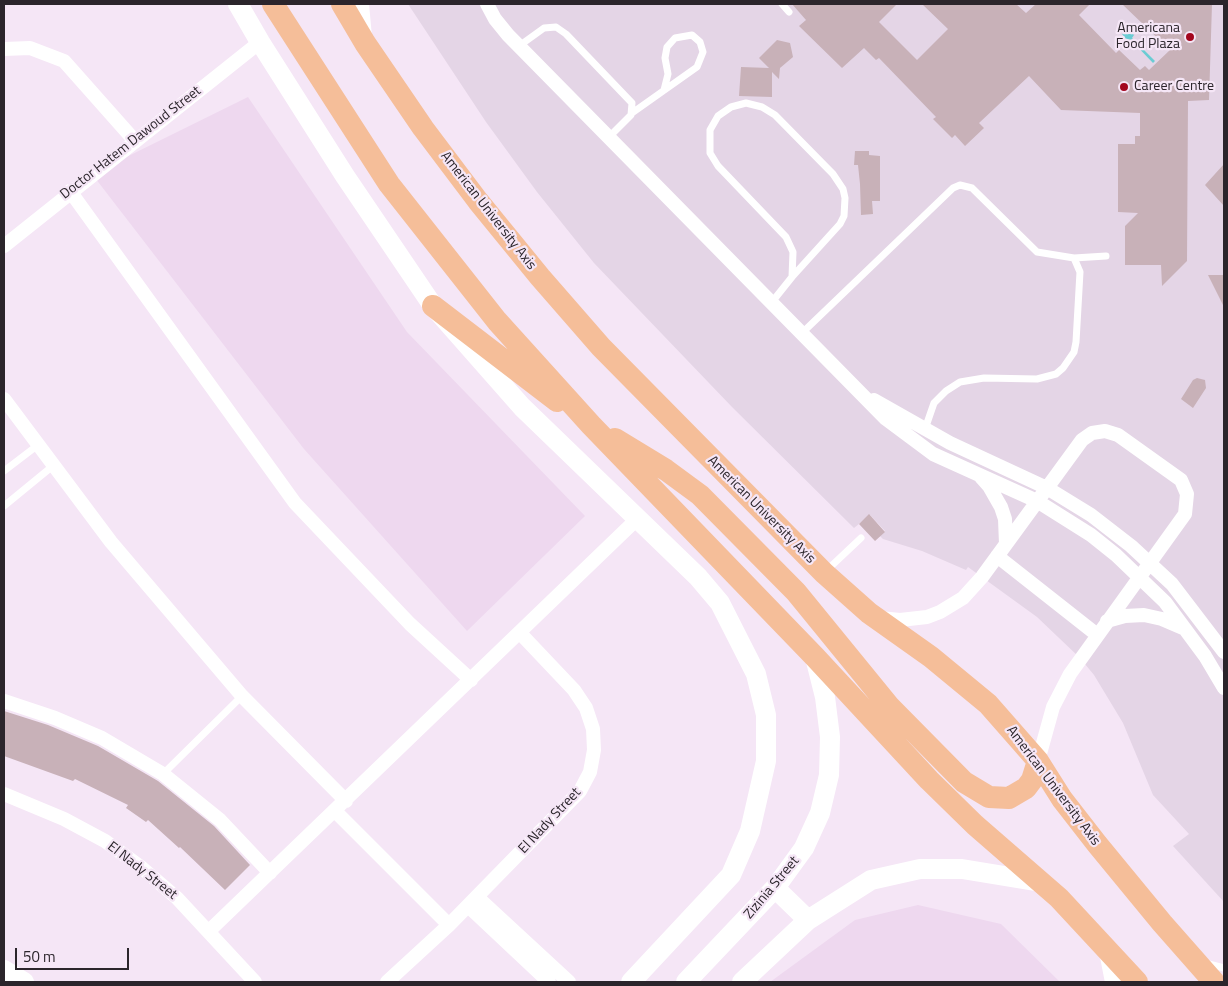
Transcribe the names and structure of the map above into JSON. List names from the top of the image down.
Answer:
{
  "streets": {
    "main road": ["American University Axis"],
    "street": ["Doctor Hatem Dawoud Street", "El Nady Street", "Zizinia Street"]
  },
  "places": ["Americana Food Plaza", "Career Centre"],
  "scale_bar": "50 m"
}
